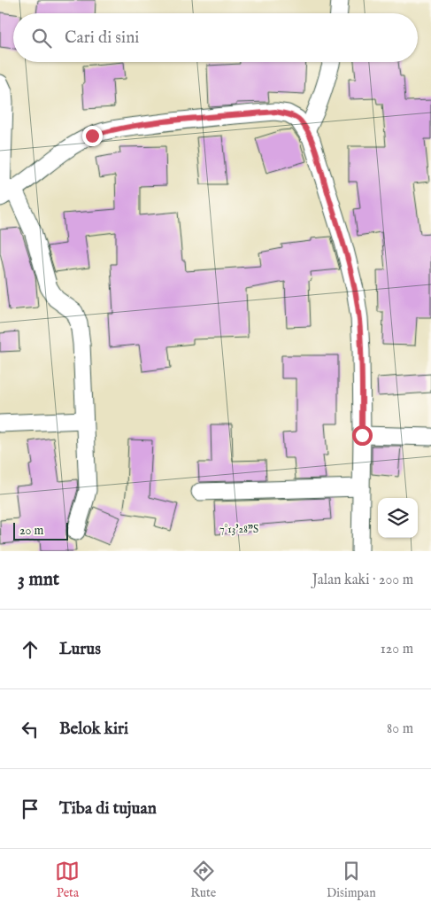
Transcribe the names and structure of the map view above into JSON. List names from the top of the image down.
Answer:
{
  "scale_bar": "20 m",
  "page": {
    "search": "Cari di sini",
    "scale": "20 m",
    "heading": ["3 mnt", "Jalan kaki · 200 m"],
    "list": [
      ["Lurus", "120 m"],
      ["Belok kiri", "80 m"],
      "Tiba di tujuan"
    ],
    "nav": ["Peta", "Rute", "Disimpan"]
  },
  "coordinates": ["7°13'28\"S"]
}
